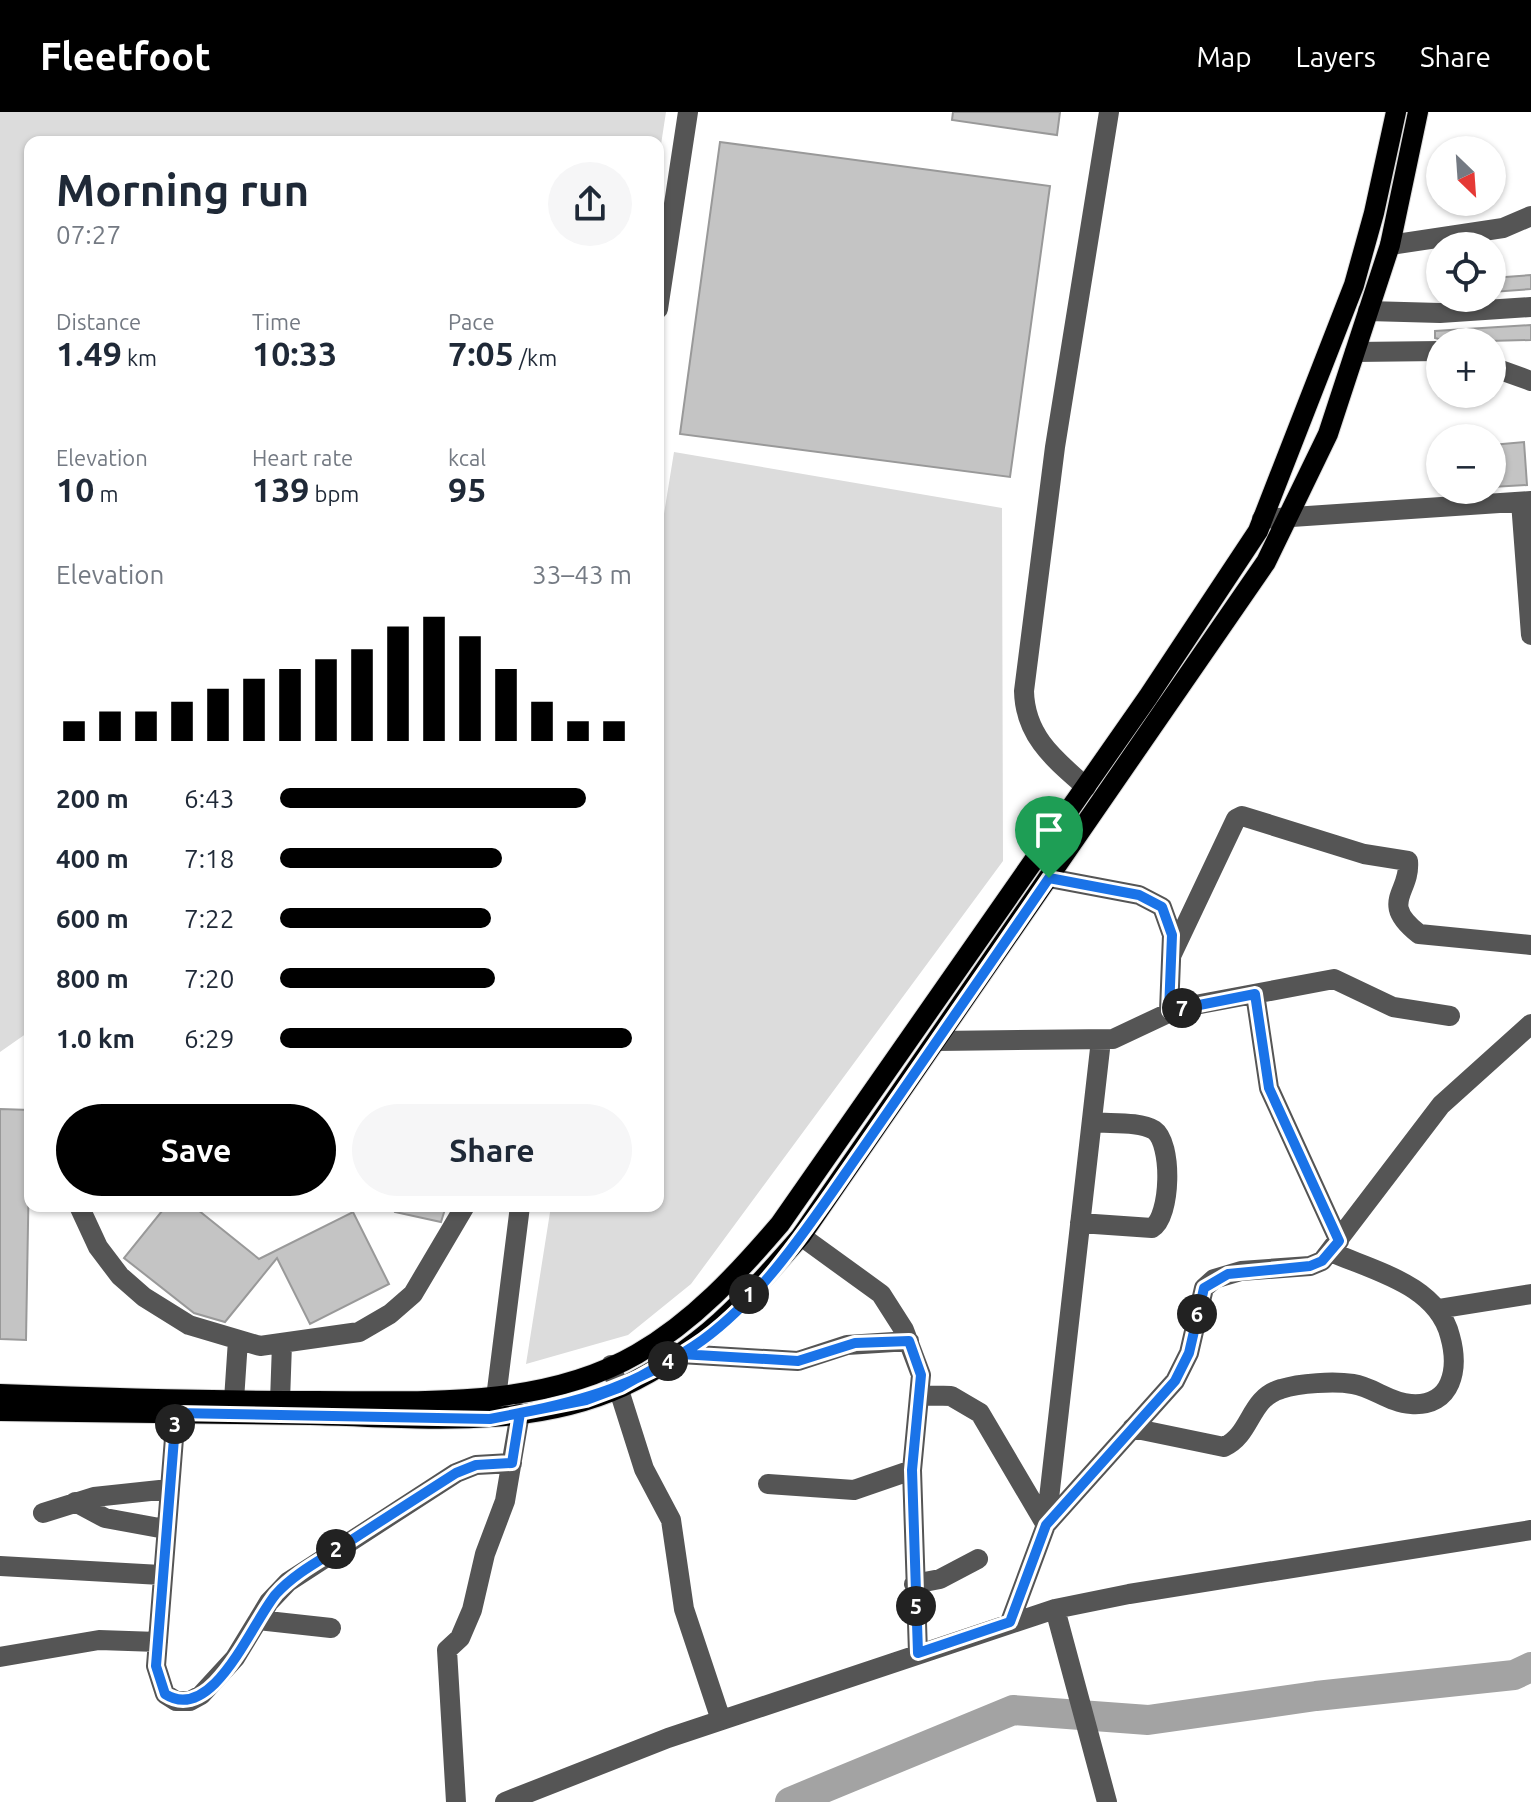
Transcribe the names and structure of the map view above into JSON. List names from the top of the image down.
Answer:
{
  "north": "bottom right",
  "page": {
    "header": "Fleetfoot",
    "nav": ["Map", "Layers", "Share"],
    "map_buttons": ["+", "−"],
    "heading": ["Morning run", "07:27"],
    "stats": [
      ["Distance", "1.49 km"],
      ["Time", "10:33"],
      ["Pace", "7:05 /km"],
      ["Elevation", "10 m"],
      ["Heart rate", "139 bpm"],
      ["kcal", "95"]
    ],
    "chart": ["Elevation", "33–43 m"],
    "list": [
      {
        "name": "200 m",
        "note": "6:43"
      },
      {
        "name": "400 m",
        "note": "7:18"
      },
      {
        "name": "600 m",
        "note": "7:22"
      },
      {
        "name": "800 m",
        "note": "7:20"
      },
      {
        "name": "1.0 km",
        "note": "6:29"
      }
    ],
    "pins": [
      "7",
      "1",
      "6",
      "4",
      "3",
      "2",
      "5"
    ],
    "buttons": ["Save", "Share"]
  }
}
